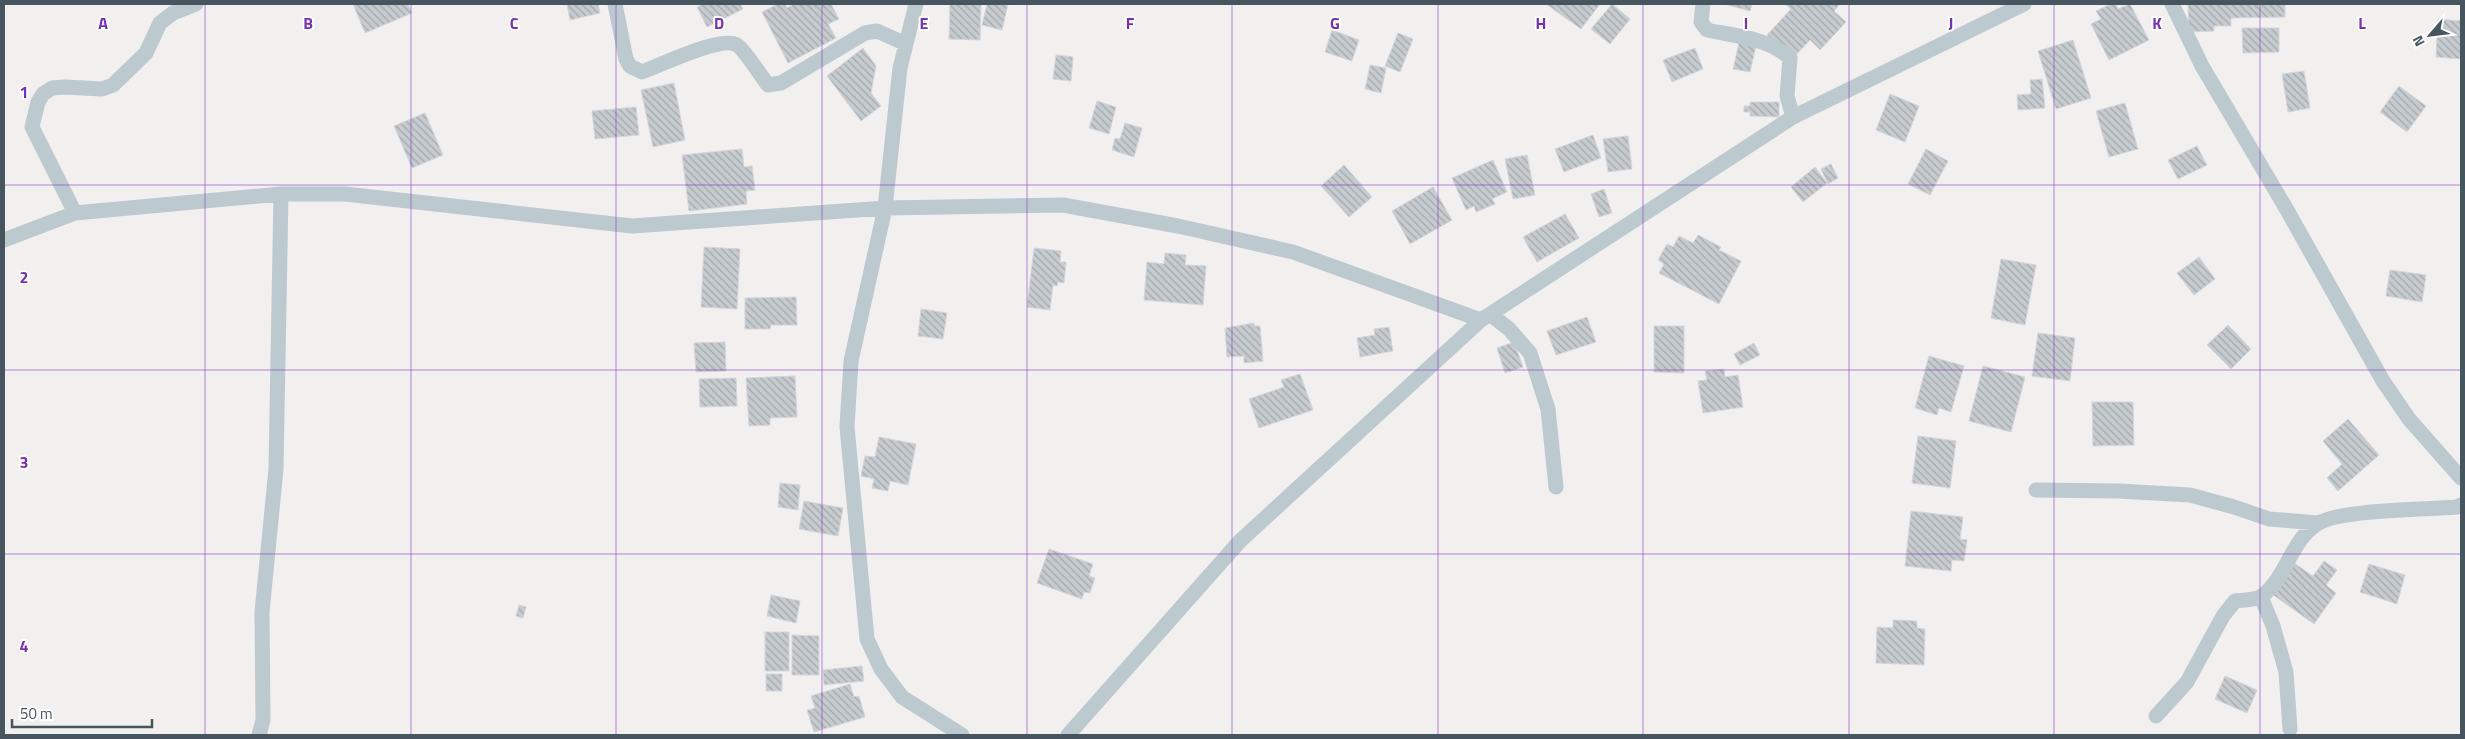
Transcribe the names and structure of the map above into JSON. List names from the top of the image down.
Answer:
{
  "scale_bar": "50 m",
  "north": "bottom left",
  "grid": {
    "columns": [
      "A",
      "B",
      "C",
      "D",
      "E",
      "F",
      "G",
      "H",
      "I",
      "J",
      "K",
      "L"
    ],
    "rows": [
      "1",
      "2",
      "3",
      "4"
    ]
  }
}
